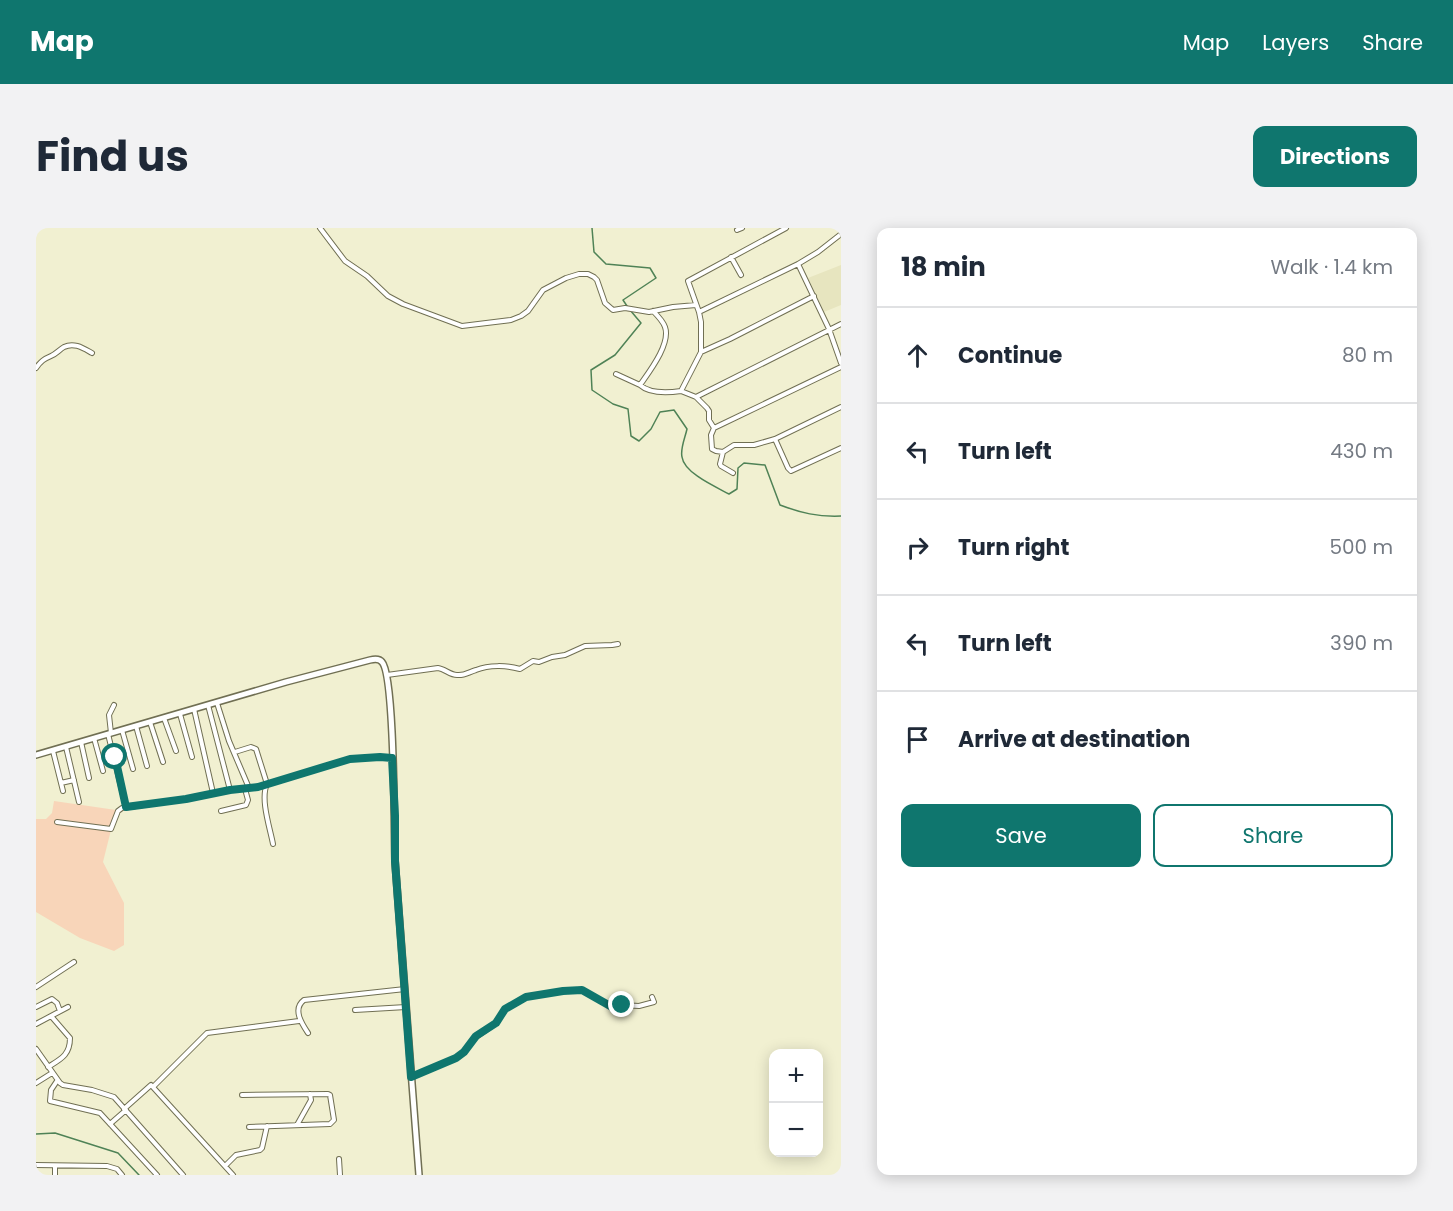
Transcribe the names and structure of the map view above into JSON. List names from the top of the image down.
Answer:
{
  "page": {
    "header": "Map",
    "nav": ["Map", "Layers", "Share"],
    "title": "Find us",
    "buttons": [
      "Directions",
      ["Save", "Share"]
    ],
    "heading": ["18 min", "Walk · 1.4 km"],
    "list": [
      ["Continue", "80 m"],
      ["Turn left", "430 m"],
      ["Turn right", "500 m"],
      ["Turn left", "390 m"],
      "Arrive at destination"
    ],
    "map_buttons": ["+", "−"]
  }
}
